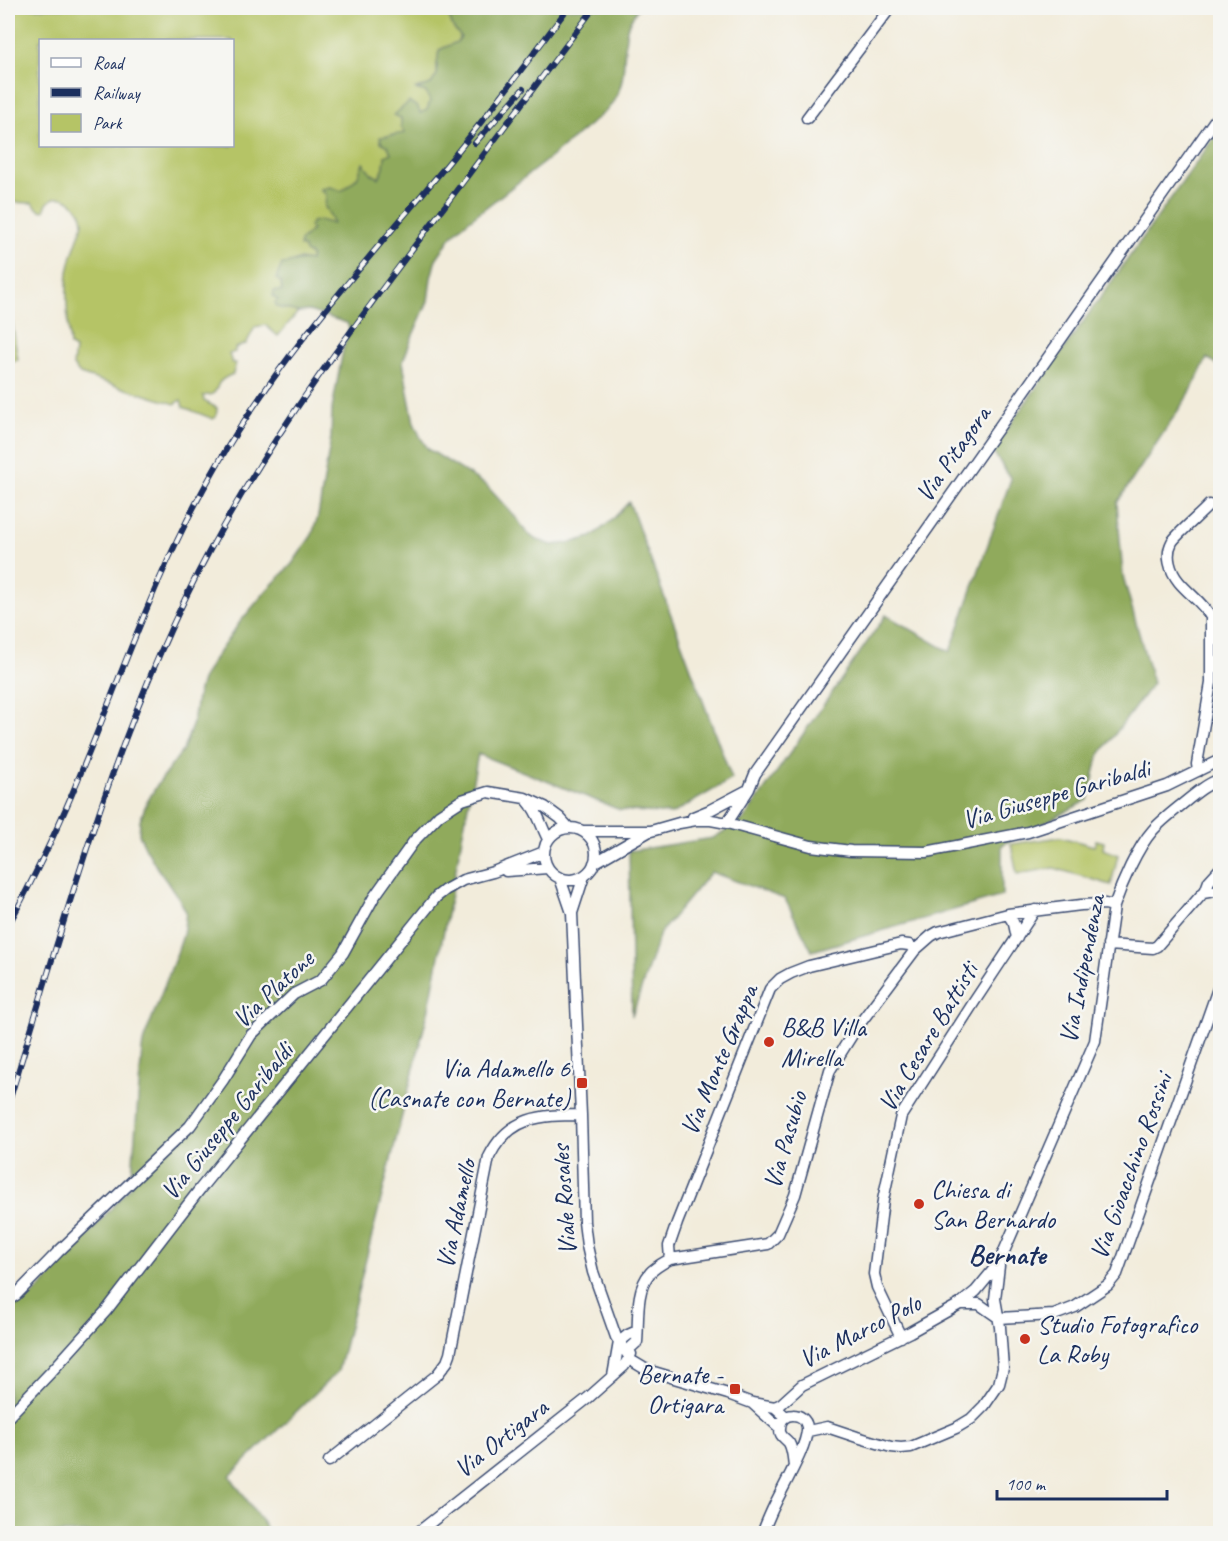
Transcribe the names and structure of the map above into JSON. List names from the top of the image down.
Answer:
{
  "streets": {
    "street": [
      "Via Pitagora",
      "Via Giuseppe Garibaldi",
      "Via Indipendenza",
      "Via Platone",
      "Via Cesare Battisti",
      "Via Monte Grappa",
      "Via Pasubio",
      "Via Gioacchino Rossini",
      "Viale Rosales",
      "Via Adamello",
      "Via Marco Polo",
      "Via Ortigara"
    ]
  },
  "crossings": [
    ["Via Pitagora", "Via Giuseppe Garibaldi"],
    ["Via Giuseppe Garibaldi", "Via Platone"],
    ["Via Indipendenza", "Via Pasubio"],
    ["Via Indipendenza", "Via Marco Polo"],
    ["Via Cesare Battisti", "Via Pasubio"],
    ["Via Cesare Battisti", "Via Marco Polo"],
    ["Via Monte Grappa", "Via Pasubio"],
    ["Viale Rosales", "Via Adamello"],
    ["Viale Rosales", "Via Marco Polo"],
    ["Viale Rosales", "Via Ortigara"]
  ],
  "districts": ["Bernate"],
  "places": {
    "other": ["B&B Villa Mirella", "Chiesa di San Bernardo", "Studio Fotografico La Roby"],
    "transit": ["Via Adamello 6 (Casnate con Bernate)", "Bernate - Ortigara"]
  },
  "legend": ["Road", "Railway", "Park"],
  "scale_bar": "100 m"
}
